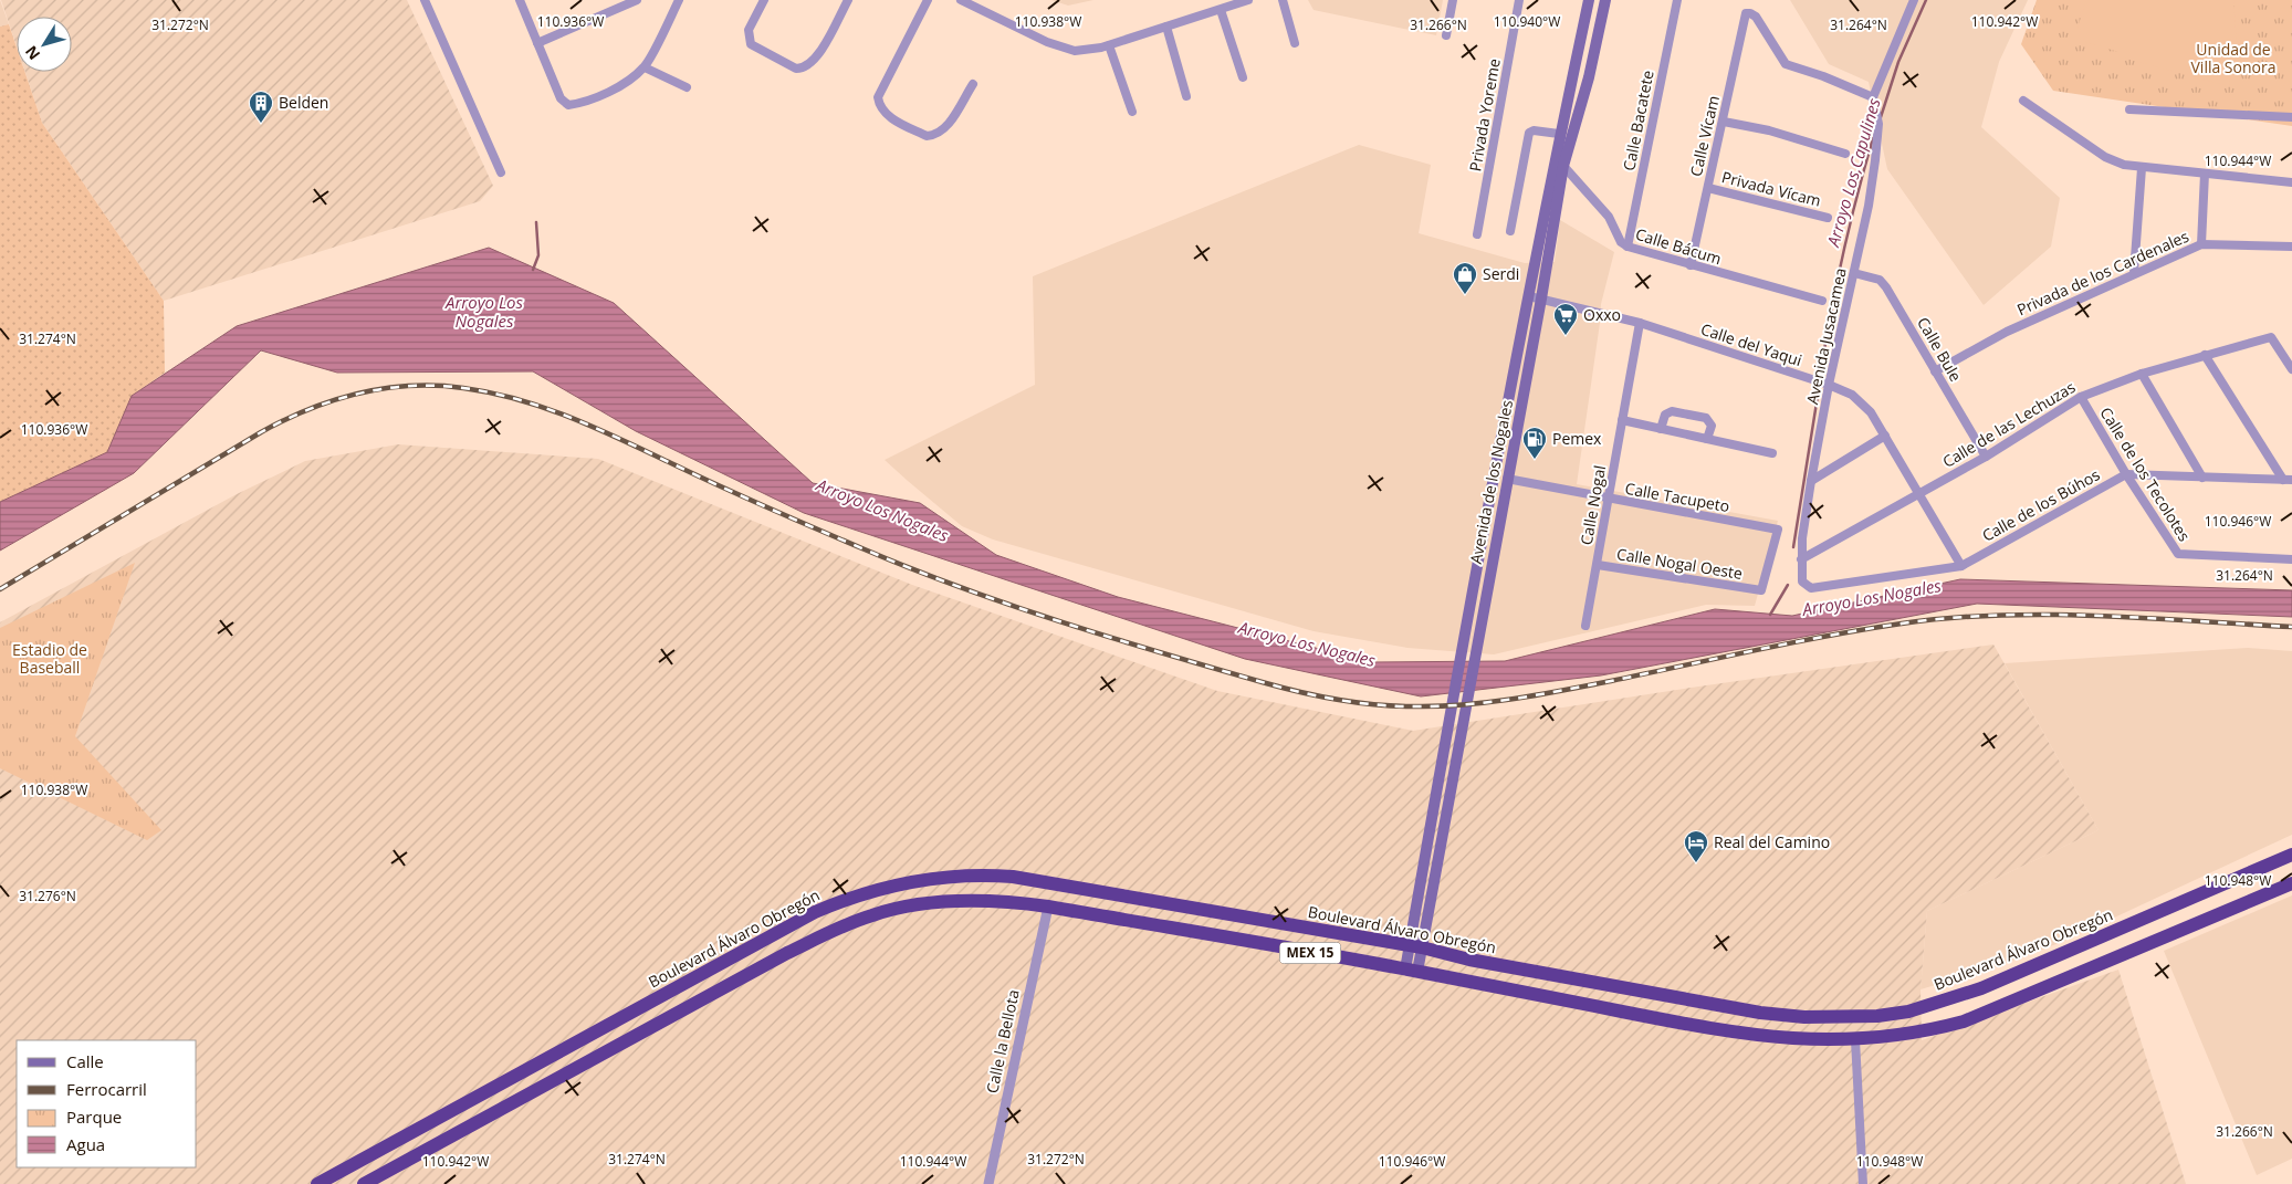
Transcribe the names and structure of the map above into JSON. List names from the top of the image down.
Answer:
{
  "streets": {
    "highway": ["Boulevard Álvaro Obregón", "MEX 15"],
    "main road": ["Avenida de los Nogales"],
    "street": [
      "Privada Yoreme",
      "Calle Bacatete",
      "Calle Vícam",
      "Privada Vícam",
      "Calle Bácum",
      "Privada de los Cardenales",
      "Avenida Jusacamea",
      "Calle del Yaqui",
      "Calle Bule",
      "Calle de las Lechuzas",
      "Calle de los Tecolotes",
      "Calle Tacupeto",
      "Calle Nogal",
      "Calle de los Búhos",
      "Calle Nogal Oeste",
      "Calle la Bellota"
    ]
  },
  "crossings": [
    ["Calle Bacatete", "Calle Bácum"],
    ["Calle Vícam", "Privada Vícam"],
    ["Calle Vícam", "Calle Bácum"],
    ["Calle Vícam", "Avenida Jusacamea"],
    ["Calle Bácum", "Avenida de los Nogales"],
    ["Privada de los Cardenales", "Calle Bule"],
    ["Avenida Jusacamea", "Calle del Yaqui"],
    ["Avenida Jusacamea", "Calle Bule"],
    ["Avenida Jusacamea", "Calle de las Lechuzas"],
    ["Avenida Jusacamea", "Calle de los Búhos"],
    ["Calle del Yaqui", "Calle de las Lechuzas"],
    ["Calle del Yaqui", "Avenida de los Nogales"],
    ["Calle del Yaqui", "Calle Nogal"],
    ["Calle del Yaqui", "Calle de los Búhos"],
    ["Calle Bule", "Calle de las Lechuzas"],
    ["Calle de las Lechuzas", "Calle de los Tecolotes"],
    ["Calle de los Tecolotes", "Calle de los Búhos"],
    ["Avenida de los Nogales", "Calle Tacupeto"],
    ["Avenida de los Nogales", "Boulevard Álvaro Obregón"],
    ["Avenida de los Nogales", "MEX 15"],
    ["Calle Tacupeto", "Calle Nogal"],
    ["Calle Tacupeto", "Calle Nogal Oeste"],
    ["Calle Nogal", "Calle Nogal Oeste"],
    ["MEX 15", "Calle la Bellota"]
  ],
  "water": ["Arroyo Los,Capulines", "Arroyo Los Nogales"],
  "parks": ["Unidad de Villa Sonora", "Estadio de Baseball"],
  "places": {
    "building": ["Belden"],
    "shop": ["Serdi"],
    "supermarket": ["Oxxo"],
    "fuel station": ["Pemex"],
    "hotel": ["Real del Camino"]
  },
  "legend": [
    "Calle",
    "Ferrocarril",
    "Parque",
    "Agua"
  ],
  "north": "bottom left",
  "coordinates": [
    "110.936°W",
    "110.938°W",
    "110.940°W",
    "110.942°W",
    "31.272°N",
    "31.266°N",
    "31.264°N",
    "110.944°W",
    "31.274°N",
    "110.946°W",
    "110.948°W",
    "31.276°N"
  ]
}
